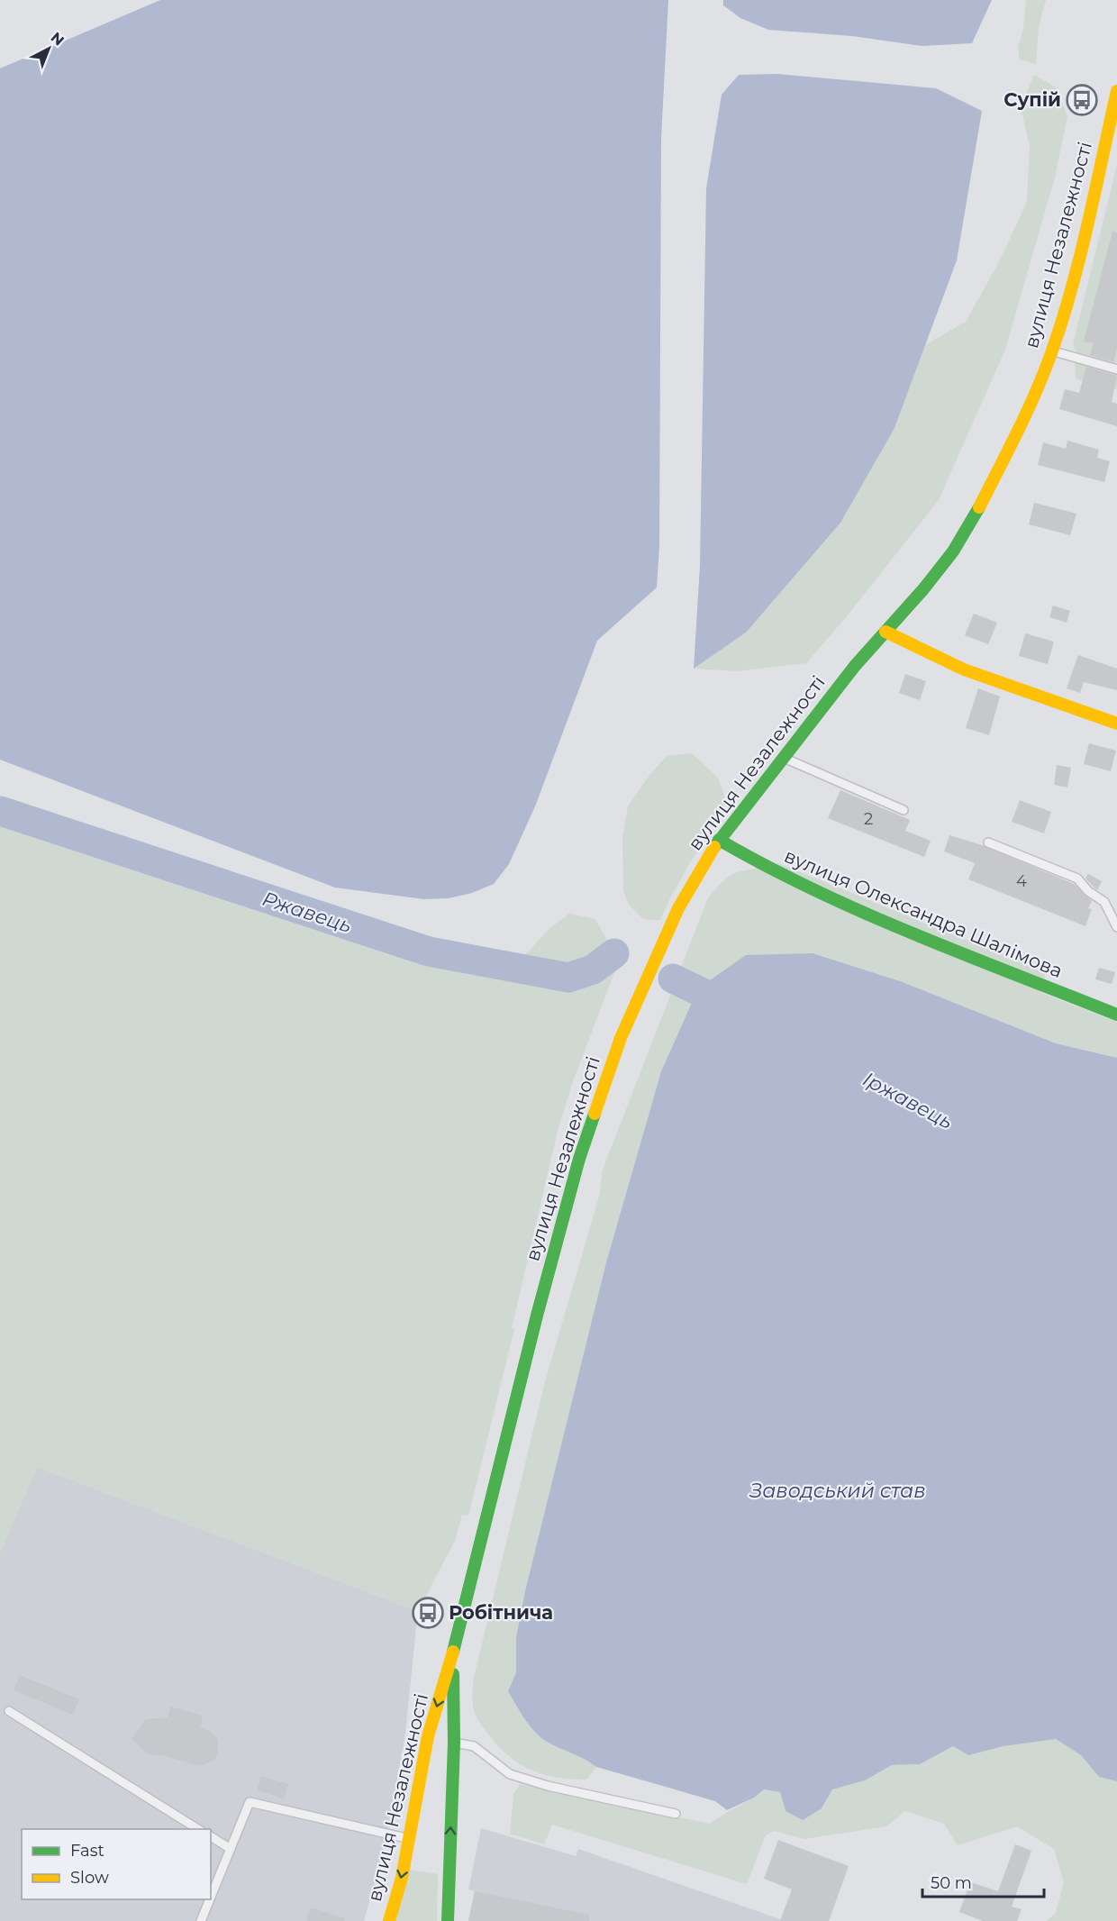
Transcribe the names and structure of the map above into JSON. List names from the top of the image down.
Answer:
{
  "streets": {
    "main road": ["вулиця Незалежності", "вулиця Олександра Шалімова"]
  },
  "crossings": [
    ["вулиця Незалежності", "вулиця Олександра Шалімова"]
  ],
  "water": ["Ржавець", "Іржавець", "Заводський став"],
  "places": {
    "bus stop": ["Супій", "Робітнича"]
  },
  "house_numbers": ["2", "4"],
  "legend": ["Fast", "Slow"],
  "scale_bar": "50 m",
  "north": "top right"
}
